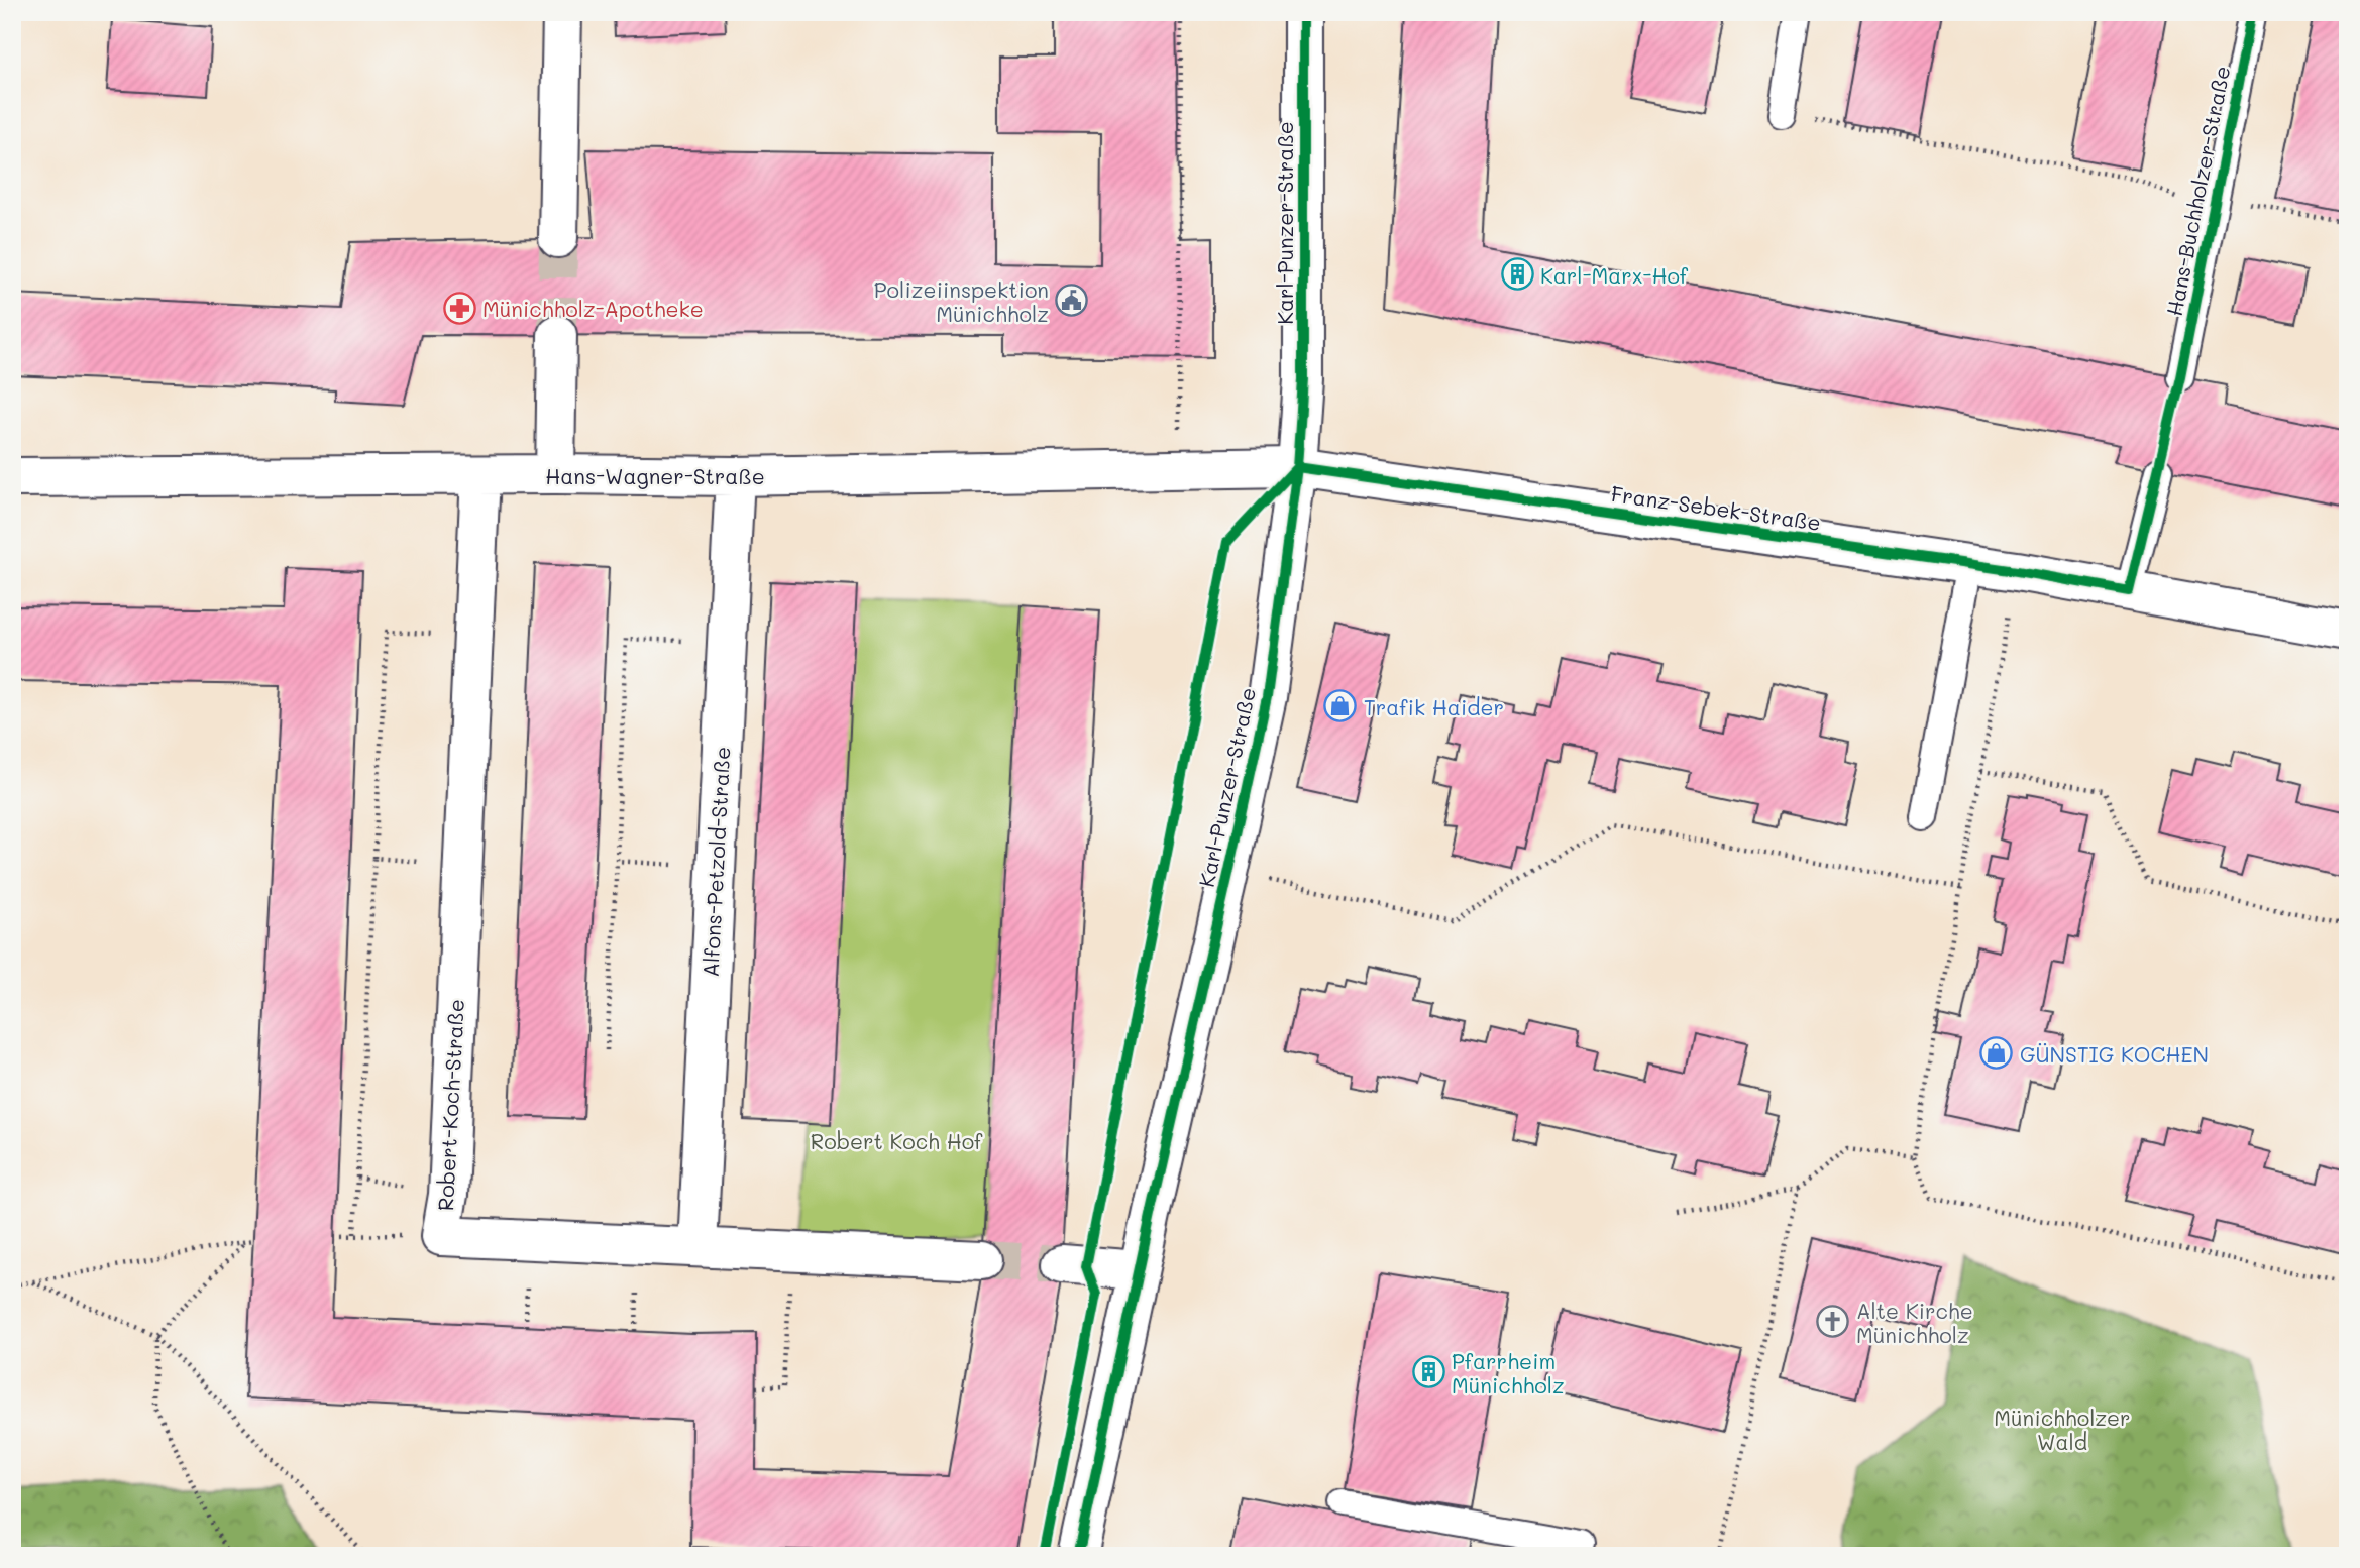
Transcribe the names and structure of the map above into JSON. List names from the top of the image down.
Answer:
{
  "streets": {
    "street": [
      "Karl-Punzer-Straße",
      "Hans-Wagner-Straße",
      "Franz-Sebek-Straße",
      "Alfons-Petzold-Straße",
      "Robert-Koch-Straße"
    ],
    "lane": ["Hans-Buchholzer-Straße"]
  },
  "crossings": [
    ["Karl-Punzer-Straße", "Hans-Wagner-Straße"],
    ["Karl-Punzer-Straße", "Franz-Sebek-Straße"],
    ["Hans-Wagner-Straße", "Franz-Sebek-Straße"],
    ["Hans-Wagner-Straße", "Alfons-Petzold-Straße"],
    ["Hans-Wagner-Straße", "Robert-Koch-Straße"],
    ["Alfons-Petzold-Straße", "Robert-Koch-Straße"]
  ],
  "parks": ["Robert Koch Hof", "Münichholzer Wald"],
  "places": {
    "building": ["Karl-Marx-Hof", "Pfarrheim Münichholz"],
    "public building": ["Polizeiinspektion Münichholz"],
    "pharmacy": ["Münichholz-Apotheke"],
    "shop": ["Trafik Haider", "GÜNSTIG KOCHEN"],
    "church": ["Alte Kirche Münichholz"]
  }
}
